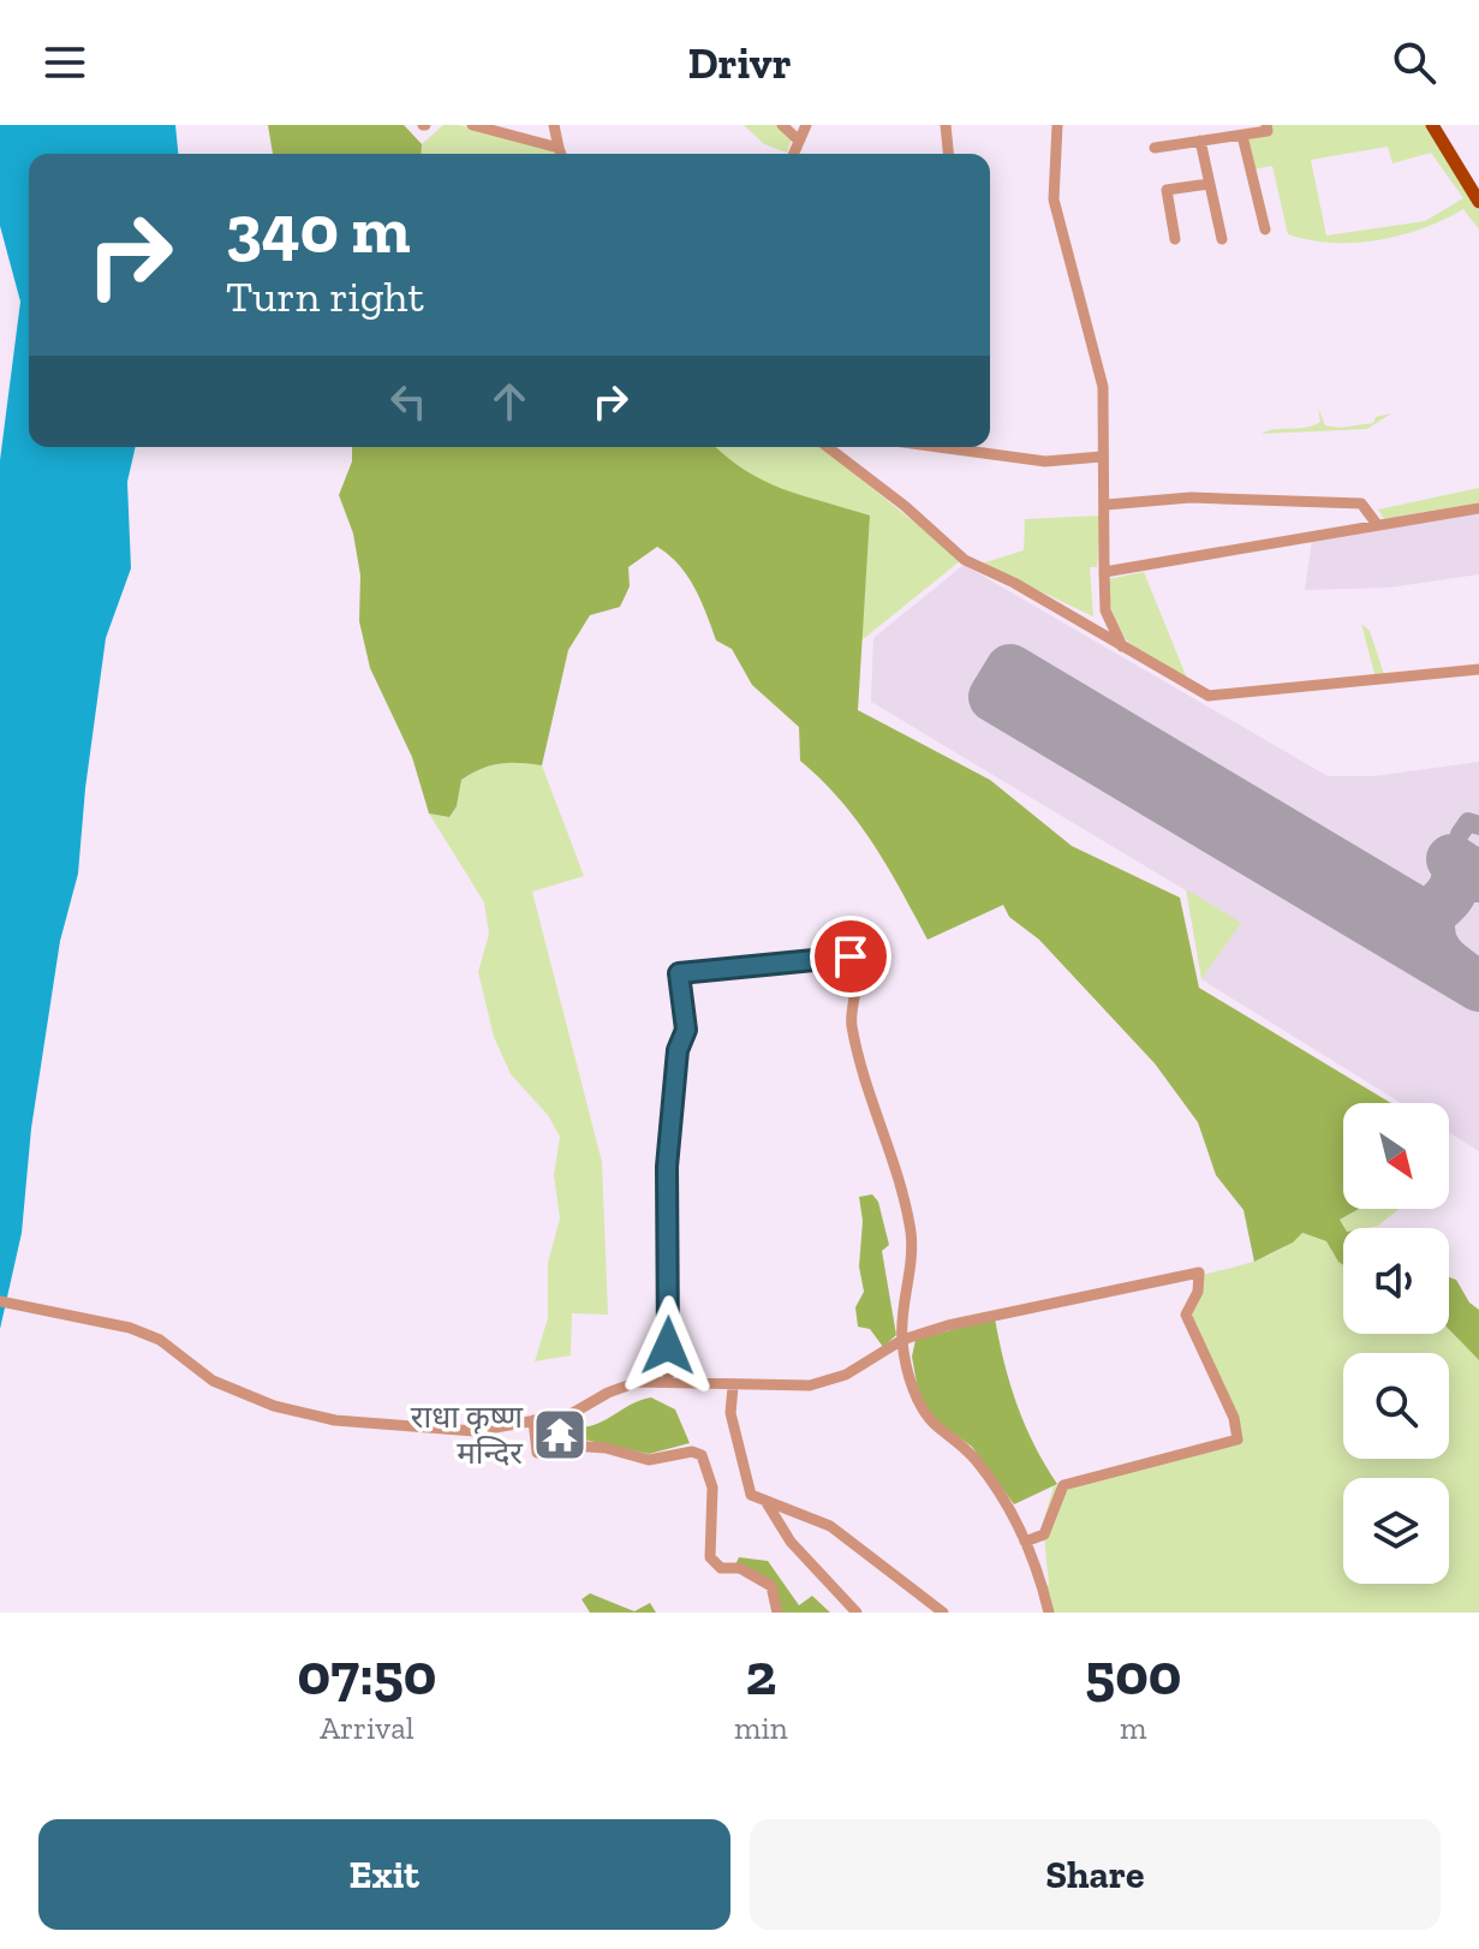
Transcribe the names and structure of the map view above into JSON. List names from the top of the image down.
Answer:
{
  "places": {
    "temple": ["राधा कृष्ण मन्दिर"]
  },
  "north": "bottom right",
  "page": {
    "header": "Drivr",
    "turn": ["340 m", "Turn right"],
    "eta": [
      "07:50",
      "Arrival",
      "2",
      "min",
      "500",
      "m"
    ],
    "buttons": ["Exit", "Share"]
  }
}
